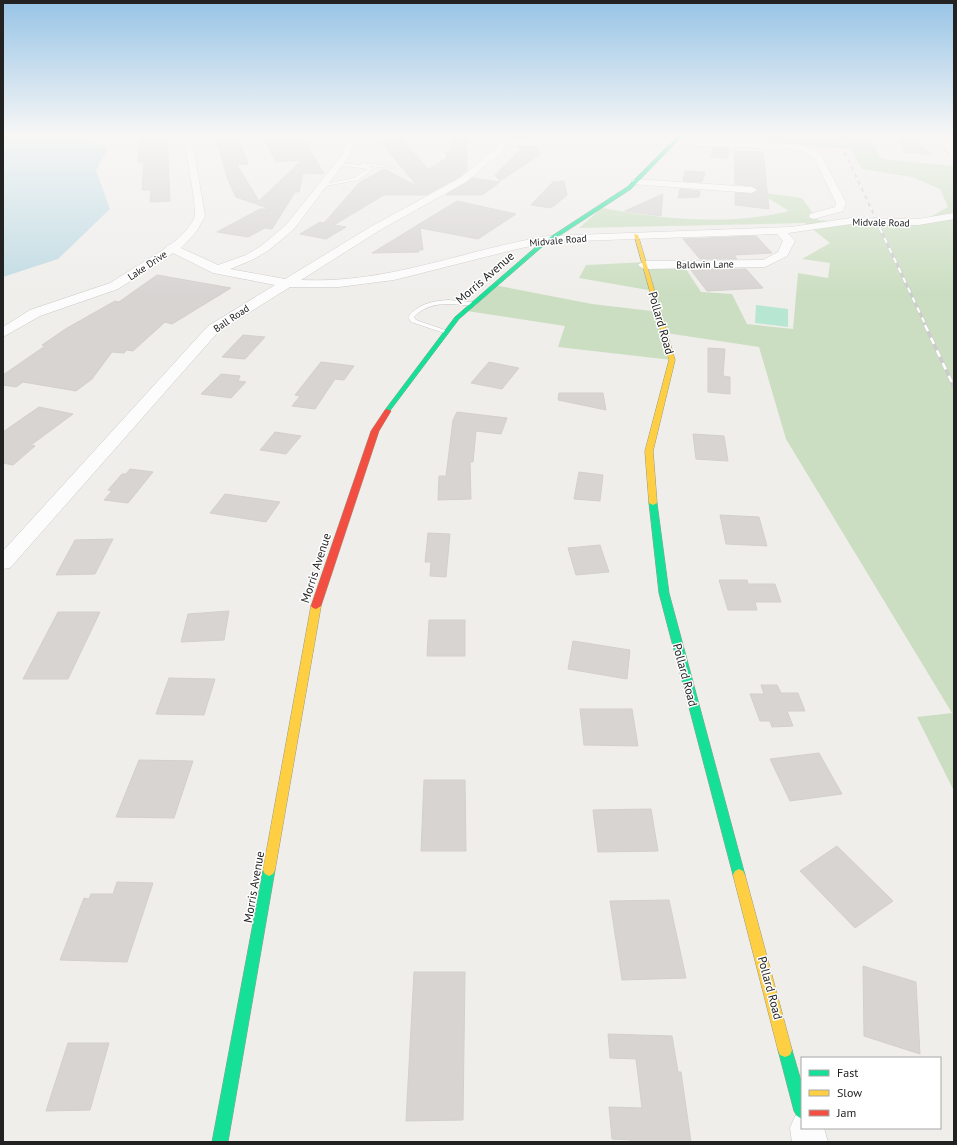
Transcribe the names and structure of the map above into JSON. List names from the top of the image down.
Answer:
{
  "streets": {
    "street": [
      "Midvale Road",
      "Baldwin Lane",
      "Lake Drive",
      "Morris Avenue",
      "Ball Road",
      "Pollard Road"
    ]
  },
  "crossings": [
    ["Midvale Road", "Baldwin Lane"],
    ["Midvale Road", "Lake Drive"],
    ["Midvale Road", "Morris Avenue"],
    ["Midvale Road", "Ball Road"],
    ["Midvale Road", "Pollard Road"],
    ["Baldwin Lane", "Pollard Road"]
  ],
  "legend": ["Fast", "Slow", "Jam"]
}
